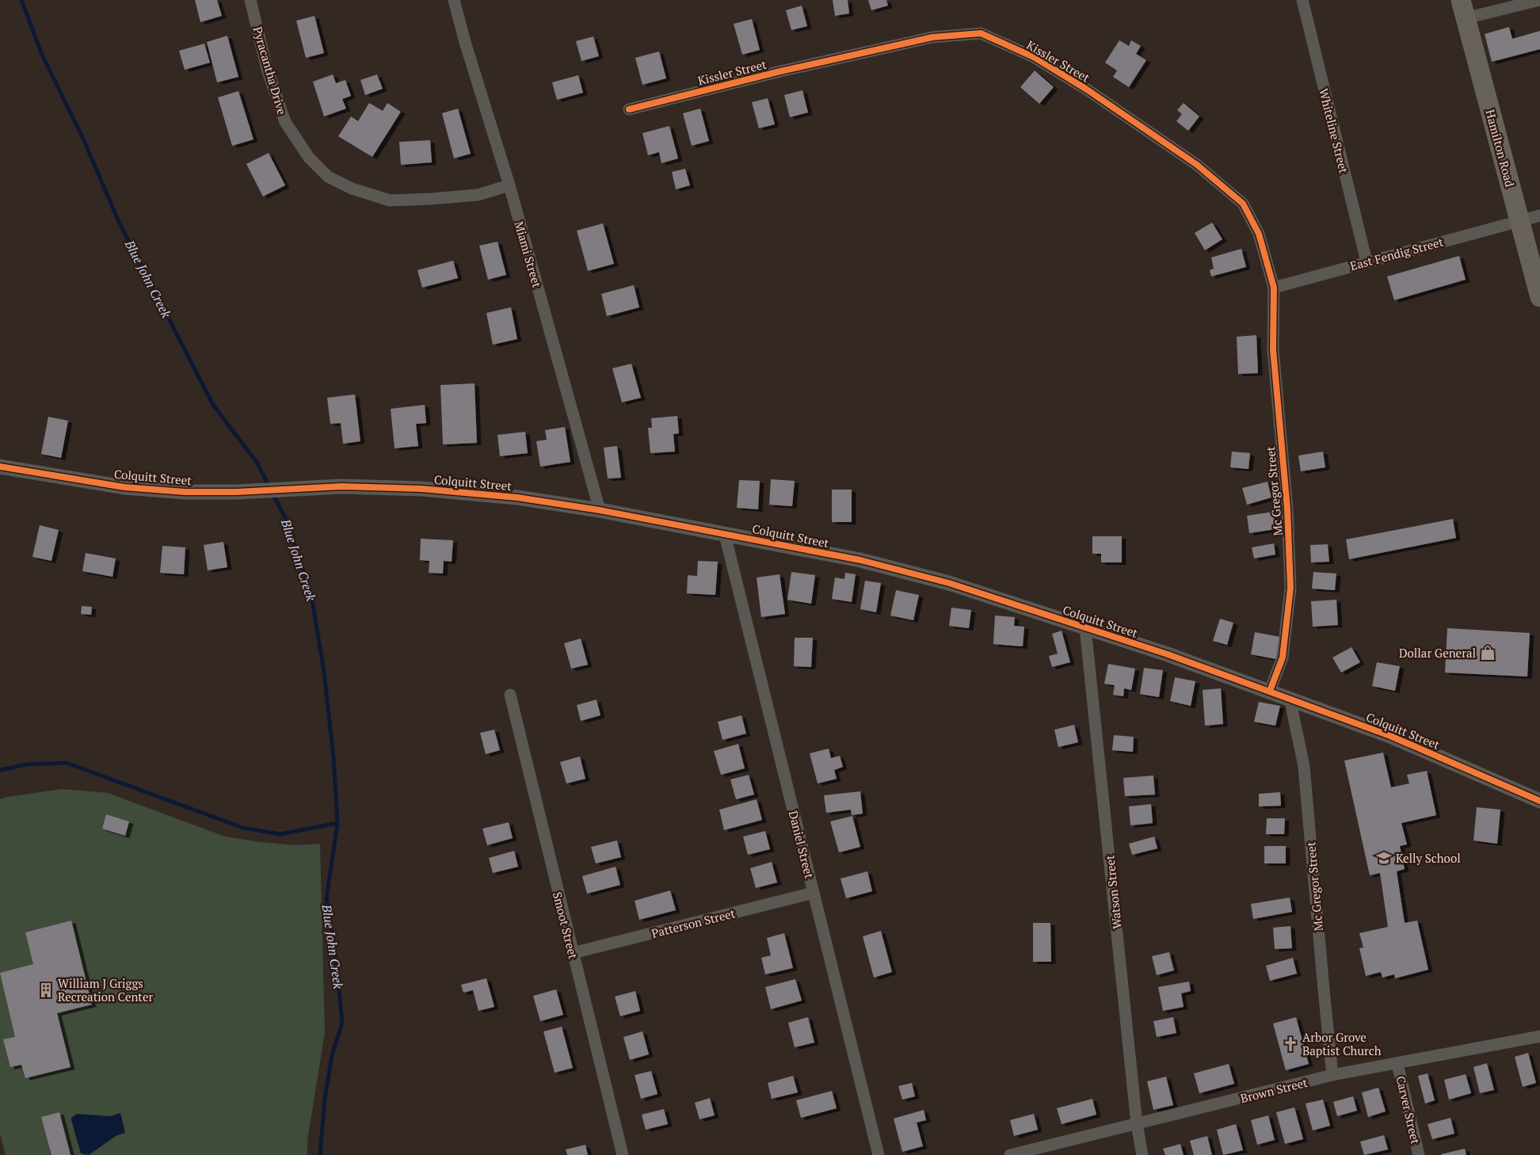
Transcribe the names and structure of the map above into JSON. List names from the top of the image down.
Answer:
{
  "streets": {
    "highway": ["Hamilton Road"],
    "street": [
      "Kissler Street",
      "Pyracantha Drive",
      "Whiteline Street",
      "East Fendig Street",
      "Miami Street",
      "Colquitt Street",
      "Mc Gregor Street",
      "Daniel Street",
      "Watson Street",
      "Patterson Street",
      "Smoot Street",
      "Brown Street",
      "Carver Street"
    ]
  },
  "crossings": [
    ["Kissler Street", "East Fendig Street"],
    ["Kissler Street", "Mc Gregor Street"],
    ["Pyracantha Drive", "Miami Street"],
    ["Whiteline Street", "East Fendig Street"],
    ["Hamilton Road", "East Fendig Street"],
    ["East Fendig Street", "Mc Gregor Street"],
    ["Miami Street", "Colquitt Street"],
    ["Colquitt Street", "Mc Gregor Street"],
    ["Colquitt Street", "Daniel Street"],
    ["Colquitt Street", "Watson Street"],
    ["Mc Gregor Street", "Brown Street"],
    ["Daniel Street", "Patterson Street"],
    ["Watson Street", "Brown Street"],
    ["Patterson Street", "Smoot Street"],
    ["Brown Street", "Carver Street"]
  ],
  "water": ["Blue John Creek"],
  "places": {
    "shop": ["Dollar General"],
    "school or university": ["Kelly School"],
    "building": ["William J Griggs Recreation Center"],
    "church": ["Arbor Grove Baptist Church"]
  }
}
